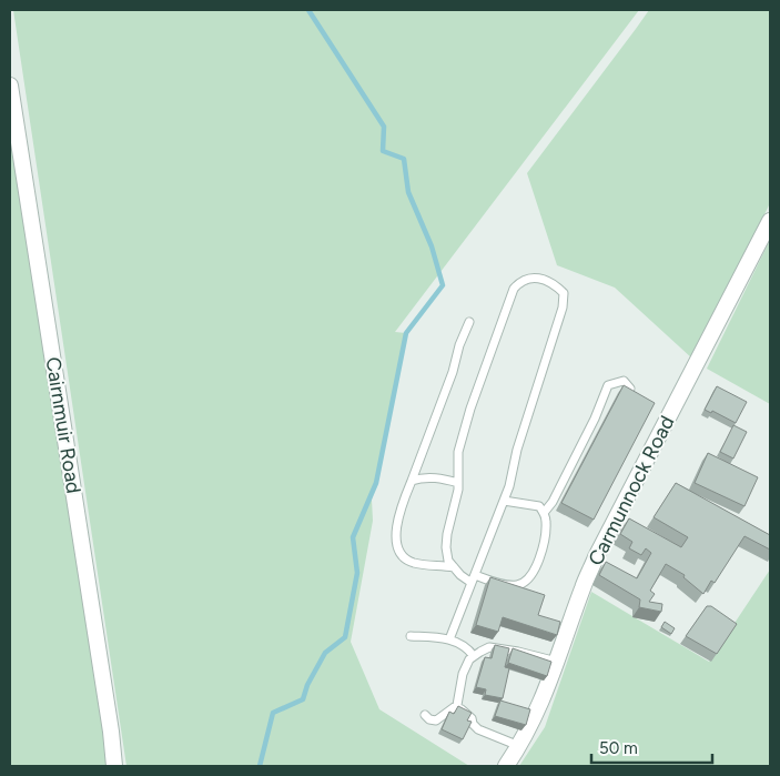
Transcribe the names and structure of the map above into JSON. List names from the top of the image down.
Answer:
{
  "streets": {
    "street": ["Cairnmuir Road", "Carmunnock Road"]
  },
  "scale_bar": "50 m"
}
